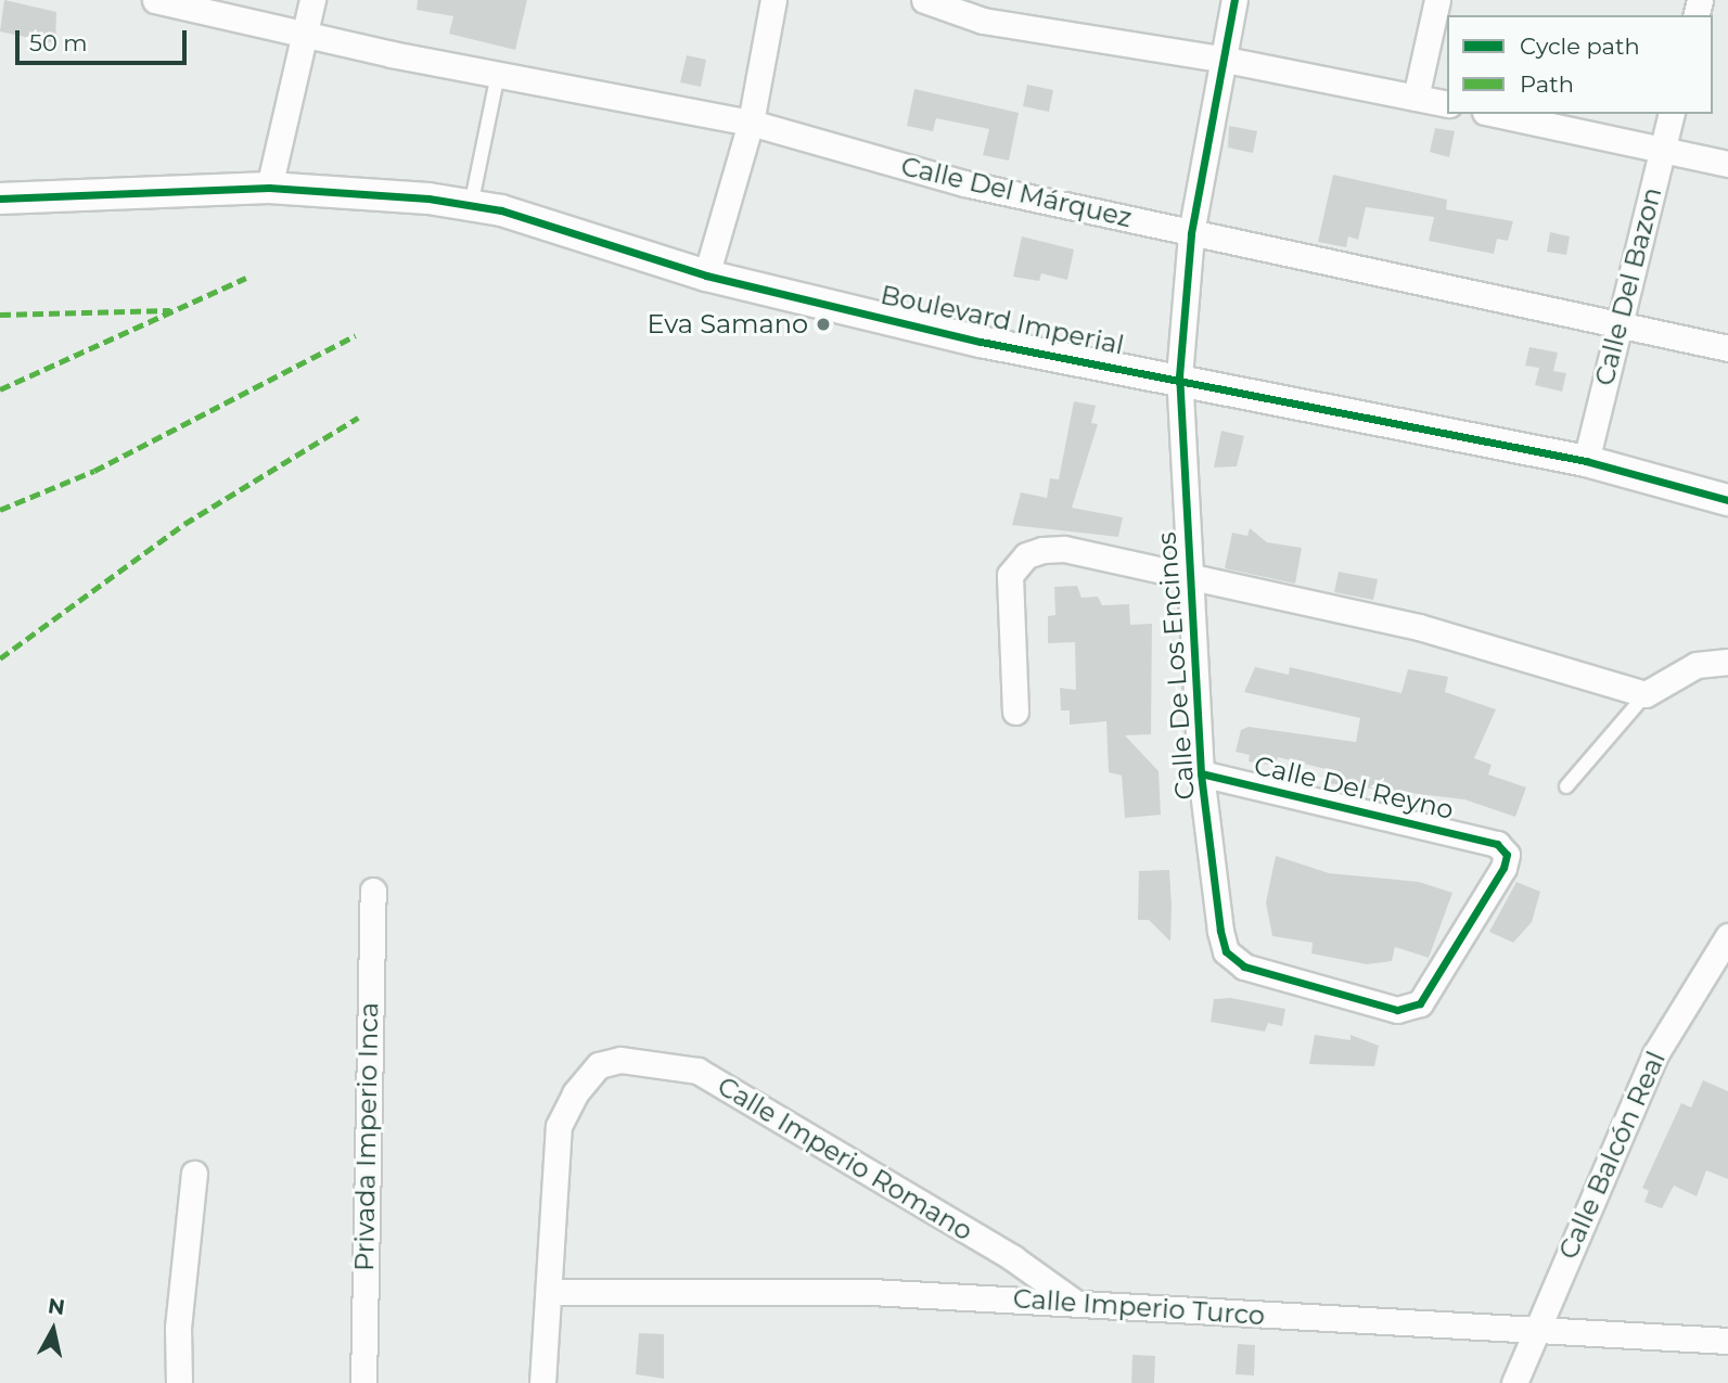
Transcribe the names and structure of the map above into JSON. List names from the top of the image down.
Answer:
{
  "streets": {
    "street": [
      "Calle Del Márquez",
      "Calle Del Bazon",
      "Boulevard Imperial",
      "Calle De Los Encinos",
      "Calle Del Reyno",
      "Privada Imperio Inca",
      "Calle Balcón Real",
      "Calle Imperio Romano",
      "Calle Imperio Turco"
    ]
  },
  "crossings": [
    ["Calle Del Márquez", "Calle Del Bazon"],
    ["Calle Del Bazon", "Boulevard Imperial"],
    ["Boulevard Imperial", "Calle De Los Encinos"],
    ["Calle De Los Encinos", "Calle Del Reyno"],
    ["Calle Balcón Real", "Calle Imperio Turco"],
    ["Calle Imperio Romano", "Calle Imperio Turco"]
  ],
  "places": ["Eva Samano"],
  "legend": ["Cycle path", "Path"],
  "scale_bar": "50 m",
  "north": "top"
}
